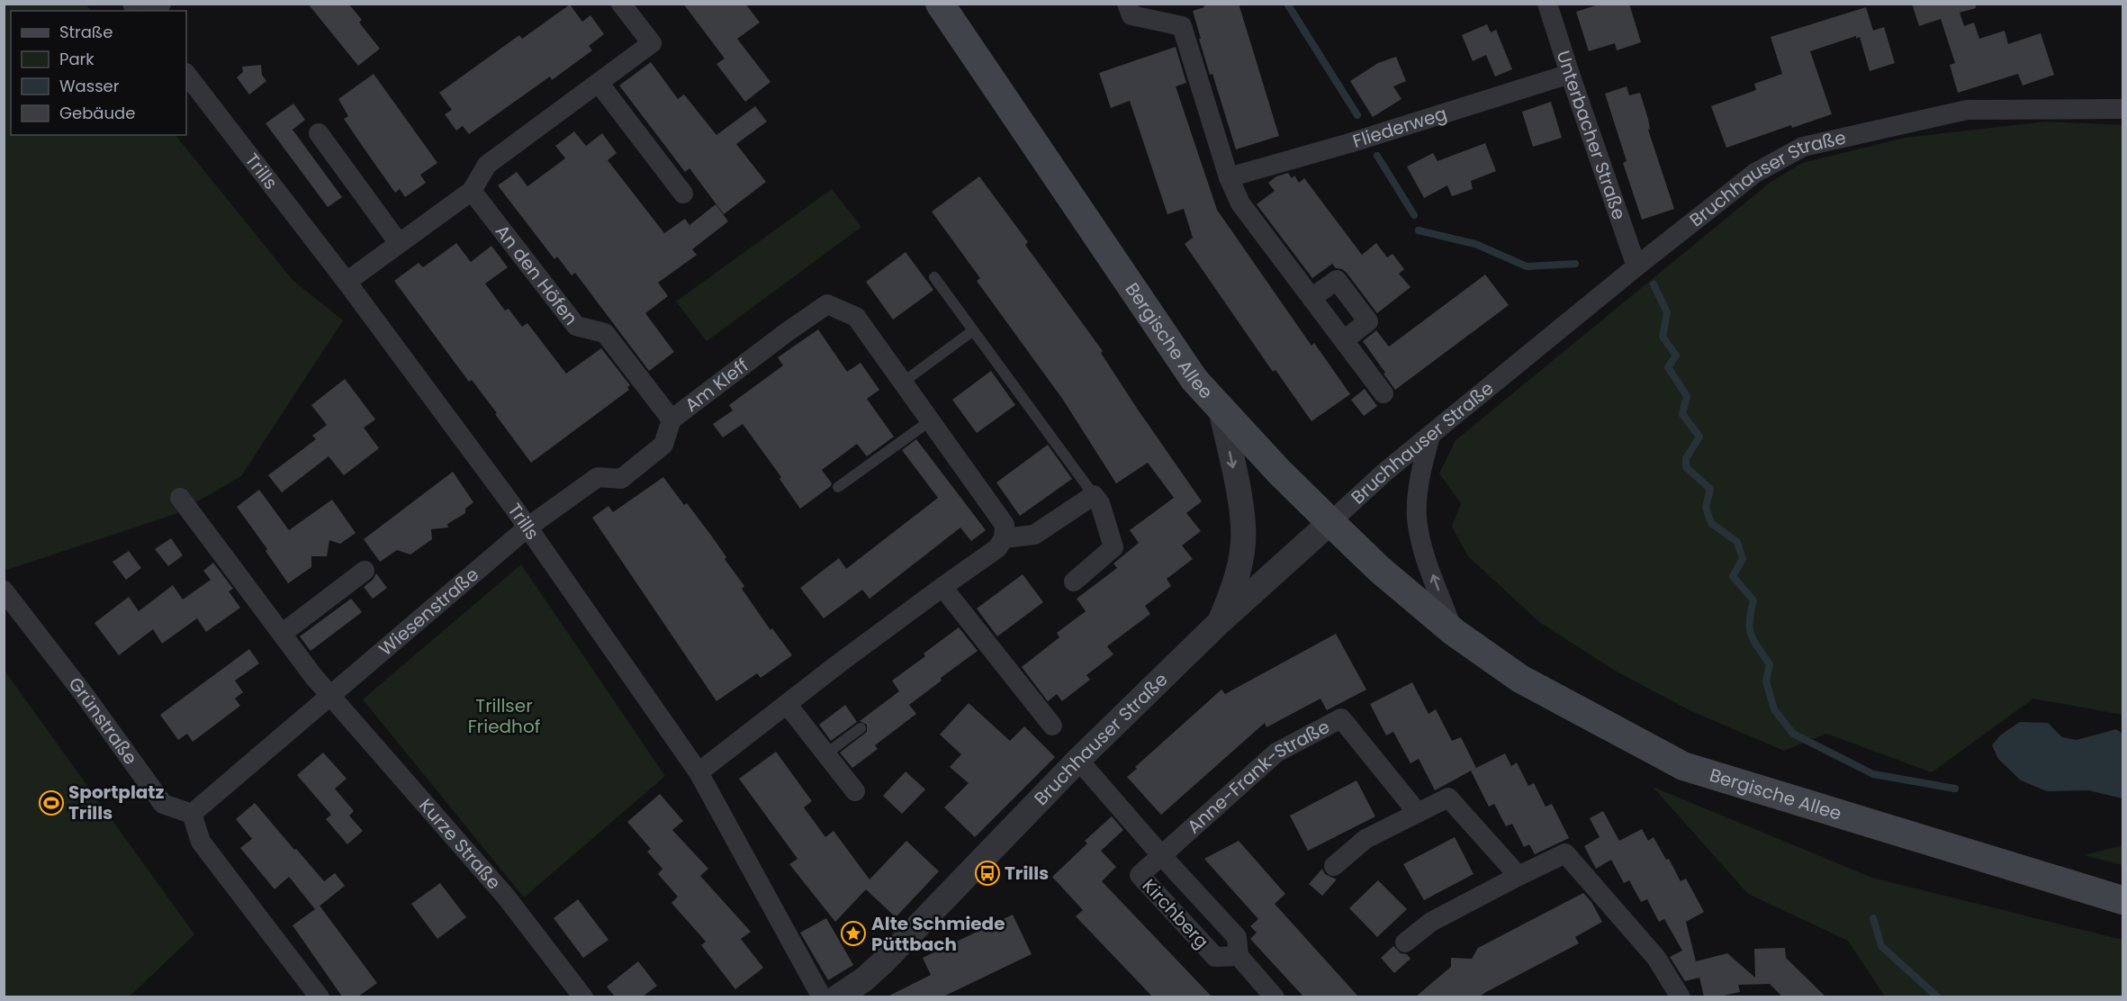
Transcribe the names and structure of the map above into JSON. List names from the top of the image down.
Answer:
{
  "streets": {
    "main road": ["Bergische Allee"],
    "street": [
      "Fliederweg",
      "Unterbacher Straße",
      "Trills",
      "Bruchhauser Straße",
      "An den Höfen",
      "Am Kleff",
      "Wiesenstraße",
      "Grünstraße",
      "Anne-Frank-Straße",
      "Kurze Straße",
      "Kirchberg"
    ]
  },
  "crossings": [
    ["Fliederweg", "Unterbacher Straße"],
    ["Unterbacher Straße", "Bruchhauser Straße"],
    ["Trills", "Am Kleff"],
    ["Trills", "Wiesenstraße"],
    ["Bruchhauser Straße", "Bergische Allee"],
    ["Bruchhauser Straße", "Kirchberg"],
    ["An den Höfen", "Am Kleff"],
    ["Am Kleff", "Wiesenstraße"],
    ["Wiesenstraße", "Grünstraße"],
    ["Wiesenstraße", "Kurze Straße"],
    ["Anne-Frank-Straße", "Kirchberg"]
  ],
  "parks": ["Trillser Friedhof"],
  "places": {
    "sports": ["Sportplatz Trills"],
    "bus stop": ["Trills"],
    "place": ["Alte Schmiede Püttbach"]
  },
  "legend": [
    "Straße",
    "Park",
    "Wasser",
    "Gebäude"
  ]
}
